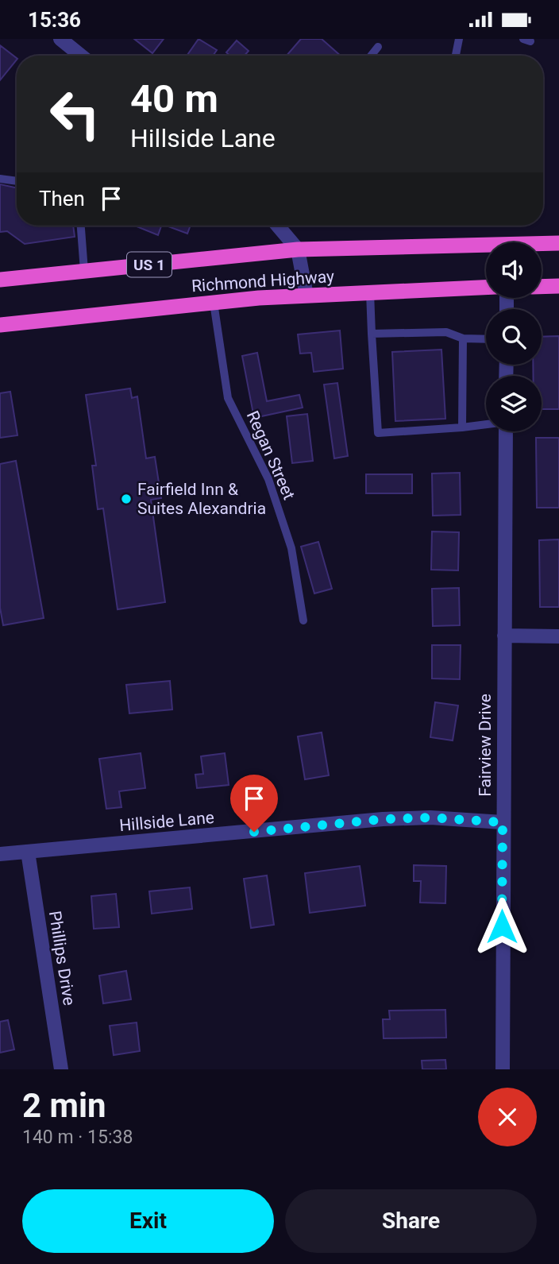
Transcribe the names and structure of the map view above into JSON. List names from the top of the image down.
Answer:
{
  "streets": {
    "highway": ["US 1", "Richmond Highway"],
    "street": ["Fairview Drive", "Hillside Lane", "Phillips Drive"],
    "lane": ["Regan Street"]
  },
  "crossings": [
    ["Richmond Highway", "Regan Street"],
    ["Fairview Drive", "Hillside Lane"],
    ["Hillside Lane", "Phillips Drive"]
  ],
  "places": ["Fairfield Inn & Suites Alexandria"],
  "page": {
    "status": "15:36",
    "turn": ["40 m", "Hillside Lane"],
    "then": "Then",
    "heading": ["2 min", "140 m · 15:38"],
    "buttons": ["Exit", "Share"]
  }
}
